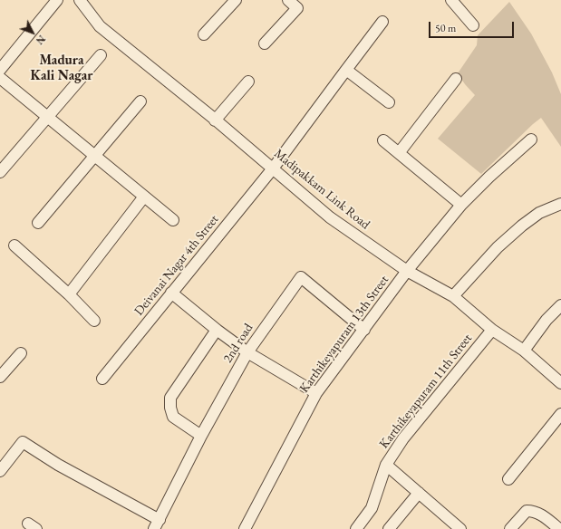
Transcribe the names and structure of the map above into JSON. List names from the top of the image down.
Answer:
{
  "streets": {
    "street": [
      "Madipakkam Link Road",
      "Deivanai Nagar 4th Street",
      "Karthikeyapuram 13th Street",
      "2nd road",
      "Karthikeyapuram 11th Street"
    ]
  },
  "crossings": [
    ["Madipakkam Link Road", "Deivanai Nagar 4th Street"],
    ["Madipakkam Link Road", "Karthikeyapuram 13th Street"],
    ["Madipakkam Link Road", "Karthikeyapuram 11th Street"],
    ["Karthikeyapuram 13th Street", "2nd road"]
  ],
  "districts": ["Madura Kali Nagar"],
  "scale_bar": "50 m",
  "north": "bottom right"
}
